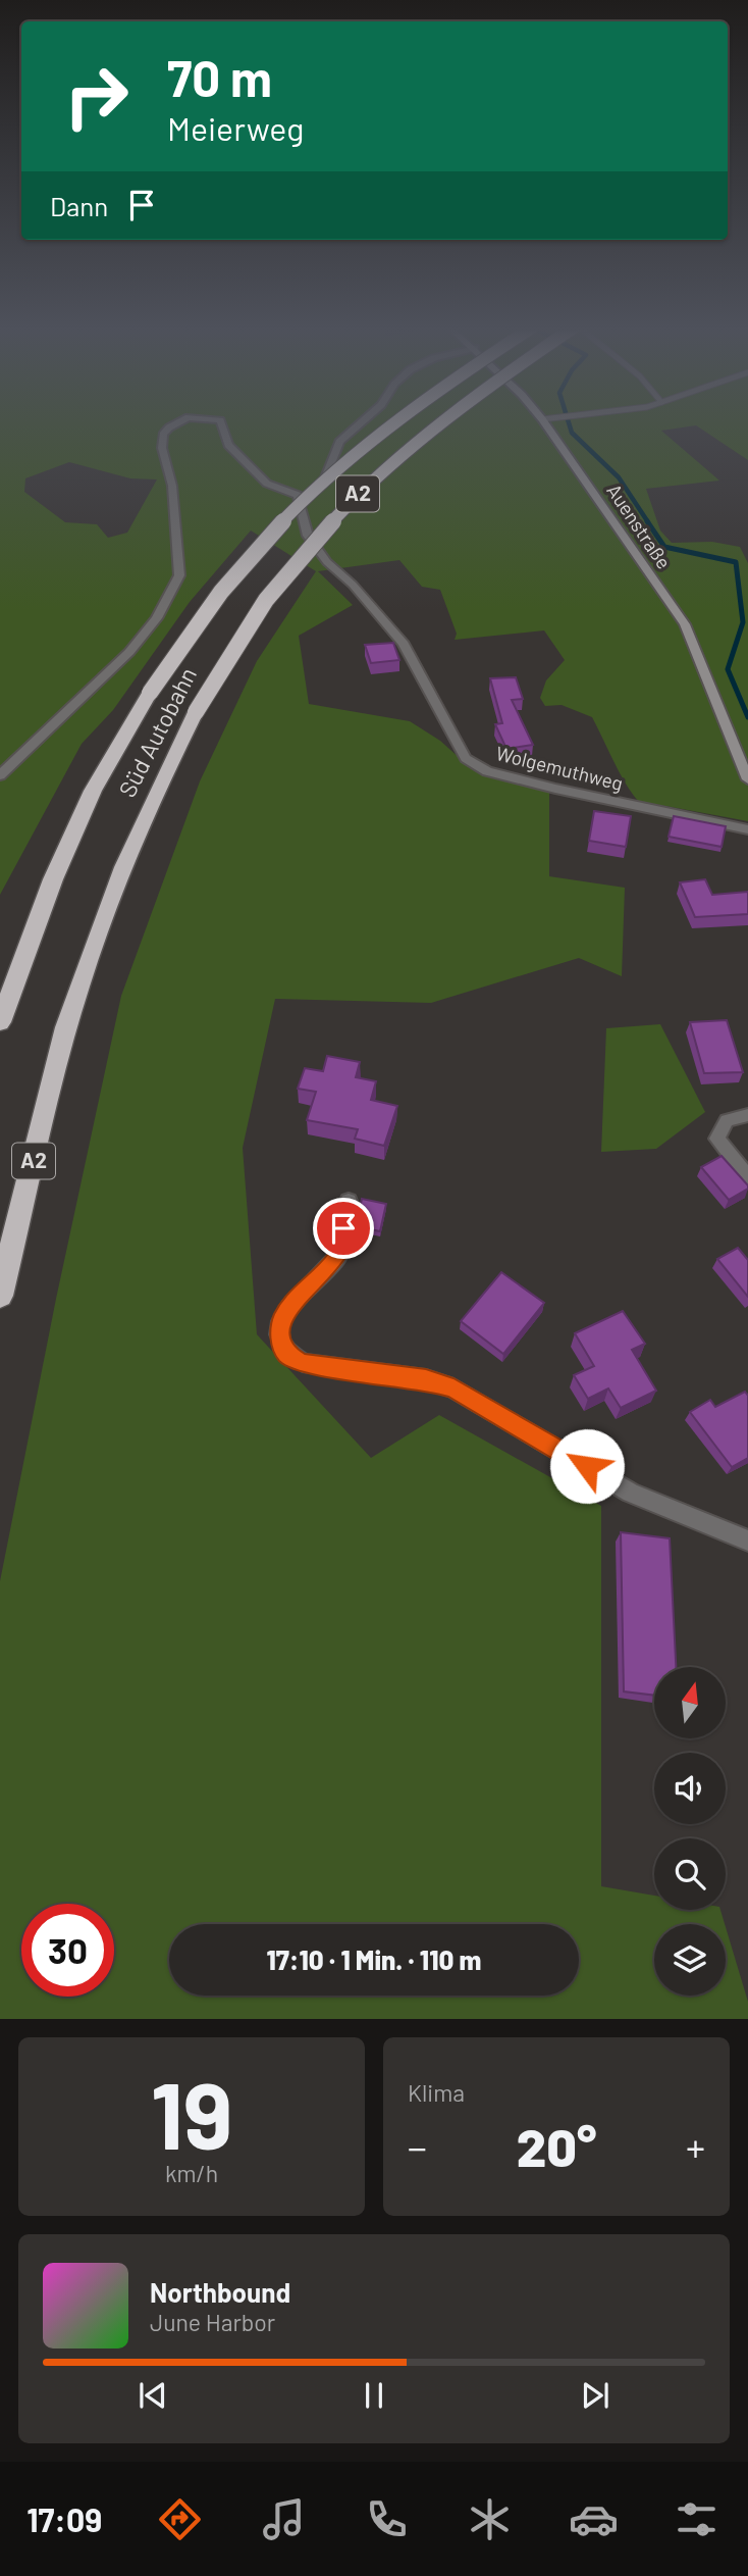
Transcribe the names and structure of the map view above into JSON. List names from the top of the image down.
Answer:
{
  "streets": {
    "highway": ["A2", "Süd Autobahn"],
    "street": ["Auenstraße", "Wolgemuthweg"]
  },
  "north": "top",
  "page": {
    "turn": ["70 m", "Meierweg"],
    "then": "Dann",
    "limit": "30",
    "trip": "17:10 · 1 Min. · 110 m",
    "tile": [
      ["19", "km/h"],
      "Klima"
    ],
    "heat": ["−", "20°", "+"],
    "song": ["Northbound", "June Harbor"],
    "tabs": "17:09"
  }
}
